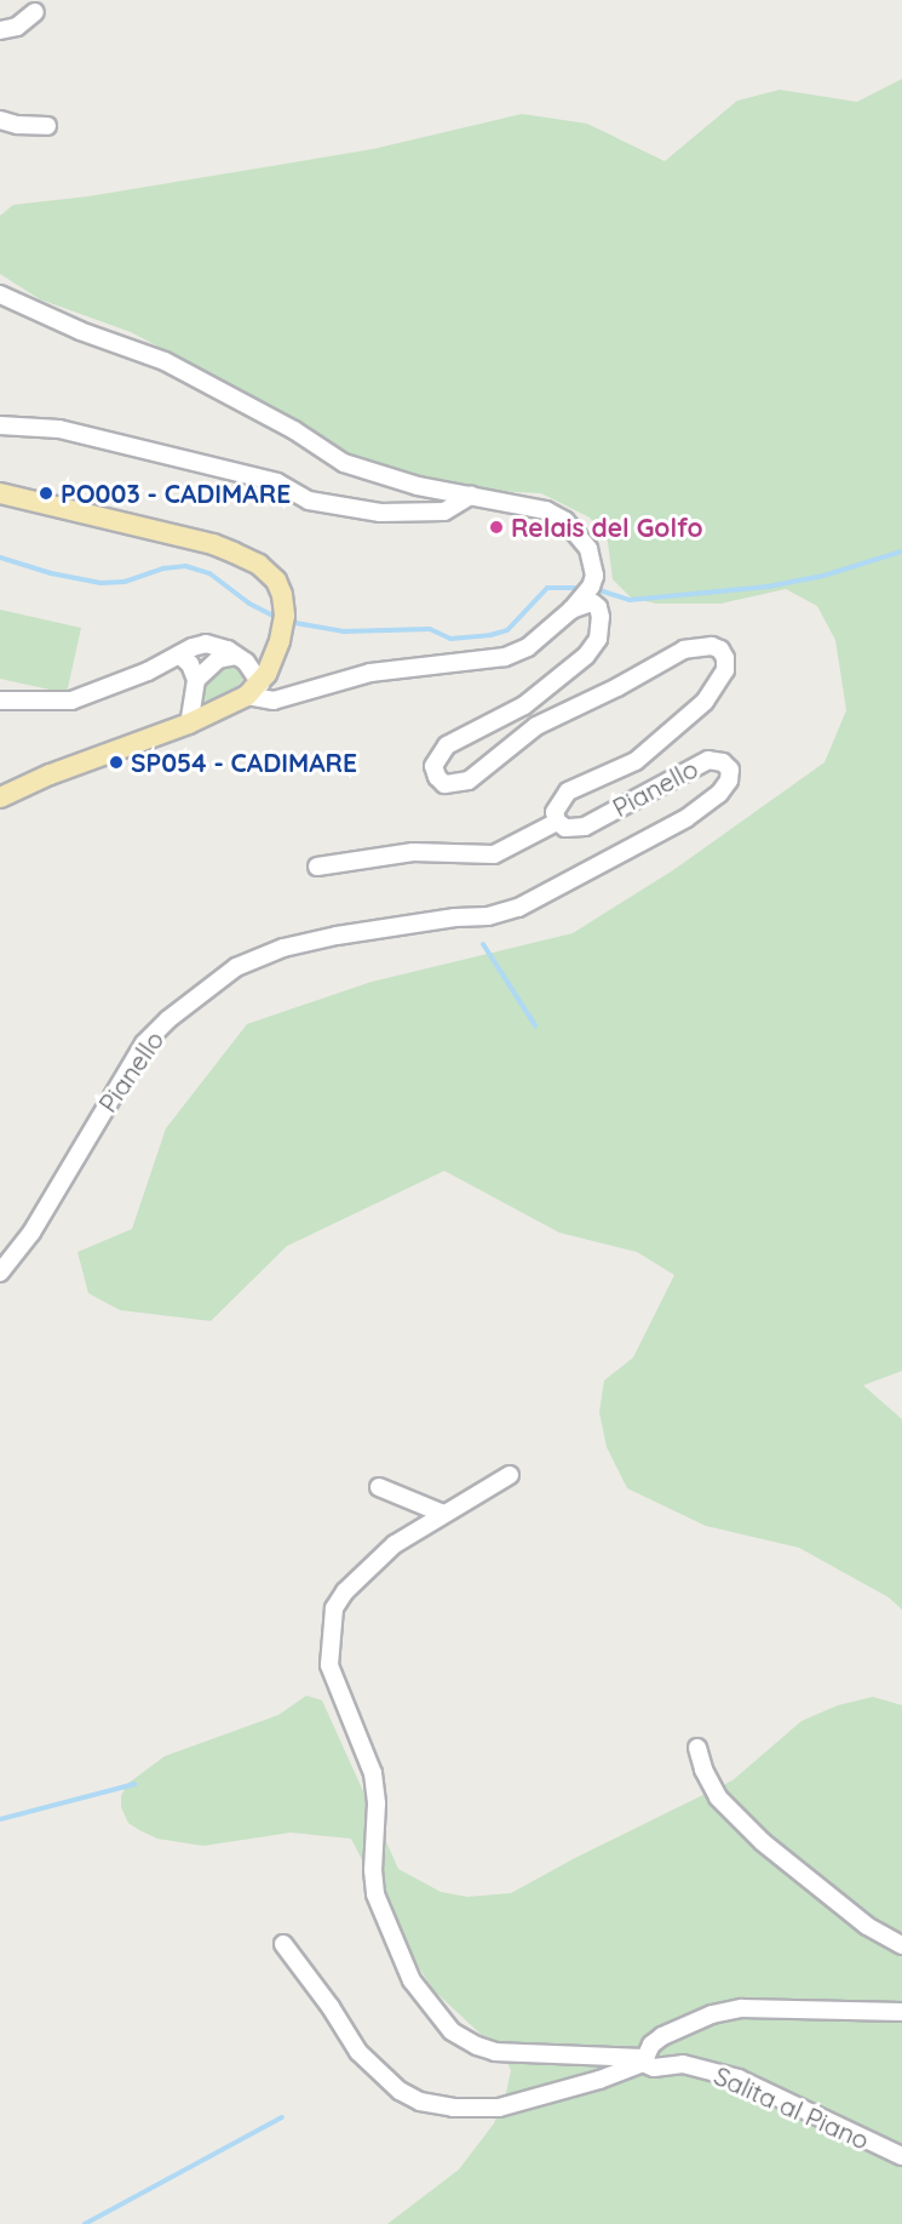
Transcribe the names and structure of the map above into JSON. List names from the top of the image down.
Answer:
{
  "streets": {
    "street": ["Pianello", "Salita al Piano"]
  },
  "places": ["PO003 - CADIMARE", "Relais del Golfo", "SP054 - CADIMARE"]
}
